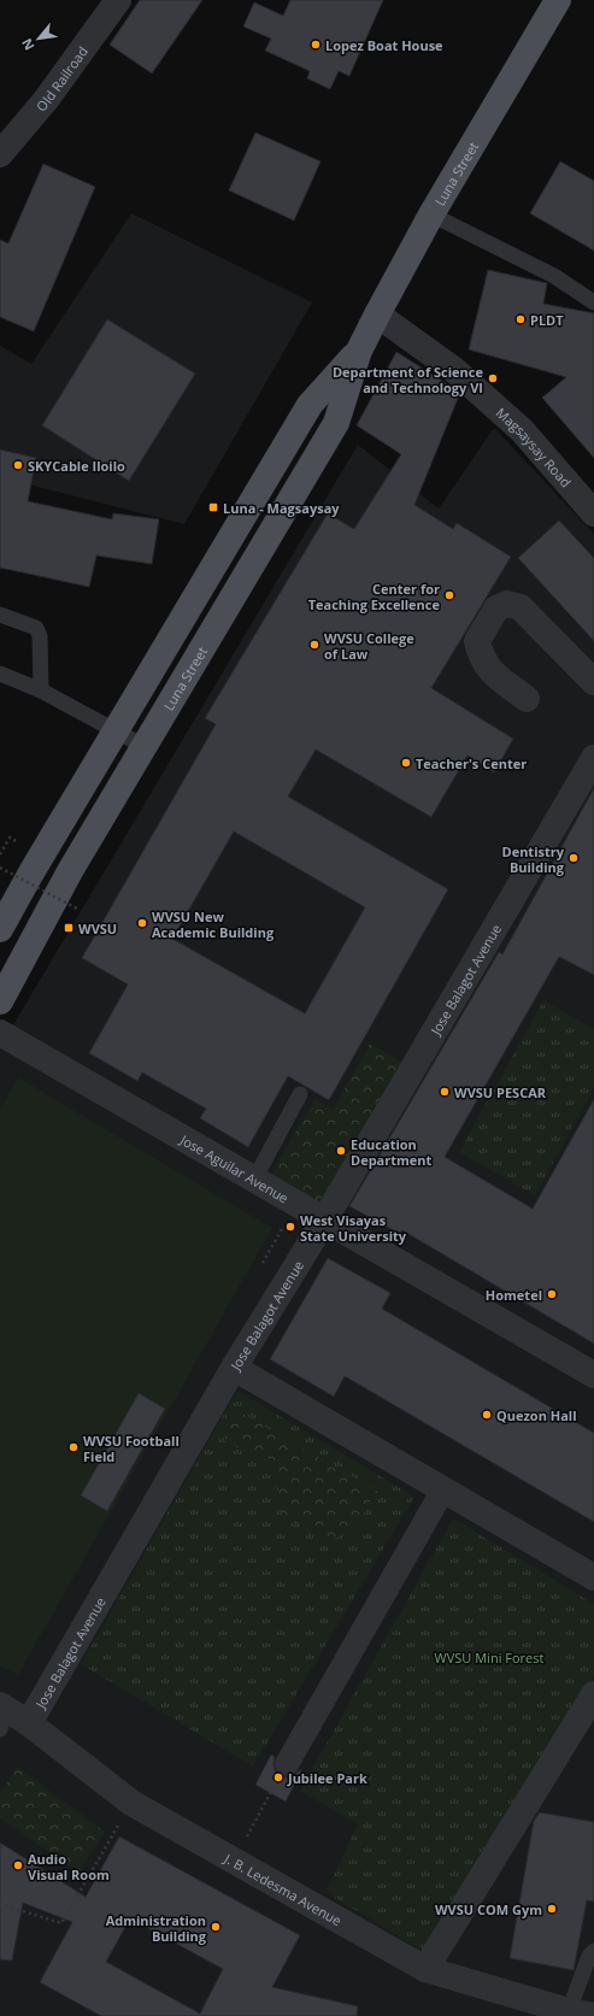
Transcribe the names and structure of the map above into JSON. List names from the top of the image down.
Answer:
{
  "streets": {
    "main road": ["Luna Street"],
    "street": [
      "Old Railroad",
      "Magsaysay Road",
      "Jose Balagot Avenue",
      "Jose Aguilar Avenue",
      "J. B. Ledesma Avenue"
    ]
  },
  "crossings": [
    ["Luna Street", "Magsaysay Road"],
    ["Jose Balagot Avenue", "Jose Aguilar Avenue"],
    ["Jose Balagot Avenue", "J. B. Ledesma Avenue"]
  ],
  "parks": ["WVSU Mini Forest"],
  "places": {
    "other": [
      "Lopez Boat House",
      "PLDT",
      "Department of Science and Technology VI",
      "SKYCable Iloilo",
      "Center for Teaching Excellence",
      "WVSU College of Law",
      "Teacher's Center",
      "Dentistry Building",
      "WVSU New Academic Building",
      "WVSU PESCAR",
      "Education Department",
      "West Visayas State University",
      "Hometel",
      "Quezon Hall",
      "WVSU Football Field",
      "Jubilee Park",
      "Audio Visual Room",
      "WVSU COM Gym",
      "Administration Building"
    ],
    "transit": ["Luna - Magsaysay", "WVSU"]
  },
  "north": "bottom left"
}
